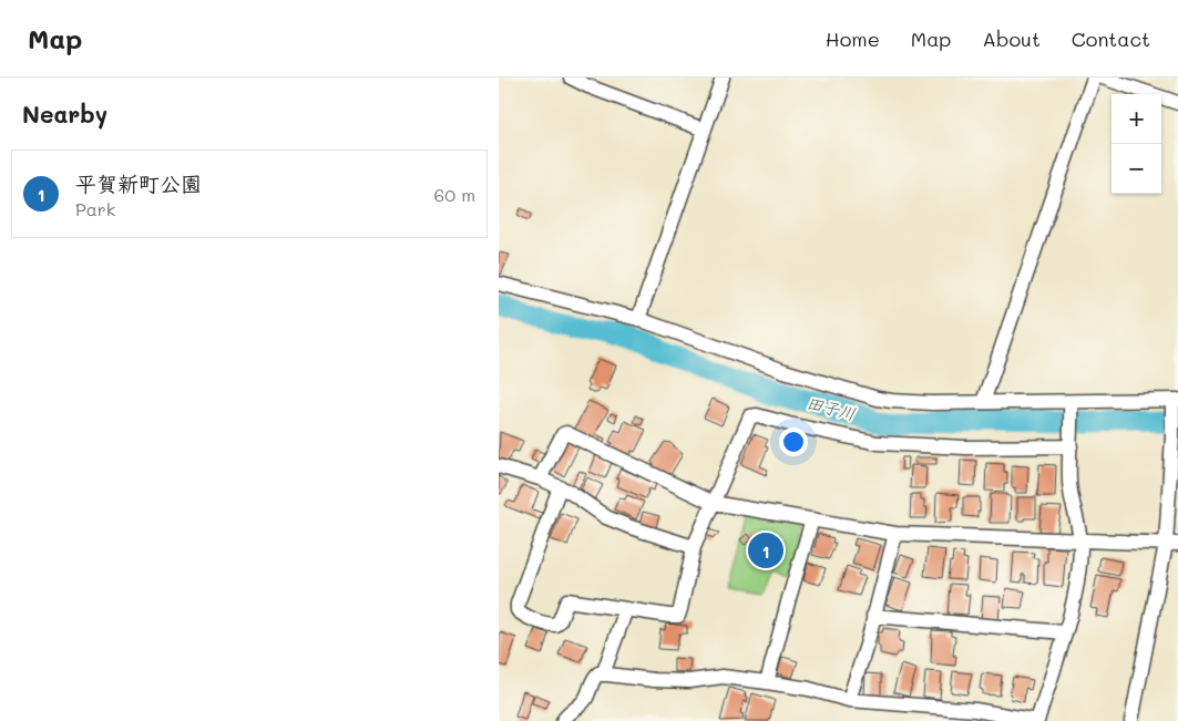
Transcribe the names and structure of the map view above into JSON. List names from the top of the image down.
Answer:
{
  "water": ["田子川"],
  "page": {
    "header": "Map",
    "nav": [
      "Home",
      "Map",
      "About",
      "Contact"
    ],
    "heading": "Nearby",
    "map_buttons": ["+", "−"],
    "list": [
      {
        "mark": "1",
        "name": "平賀新町公園",
        "note": "Park",
        "value": "60 m"
      }
    ],
    "pins": "1"
  }
}
